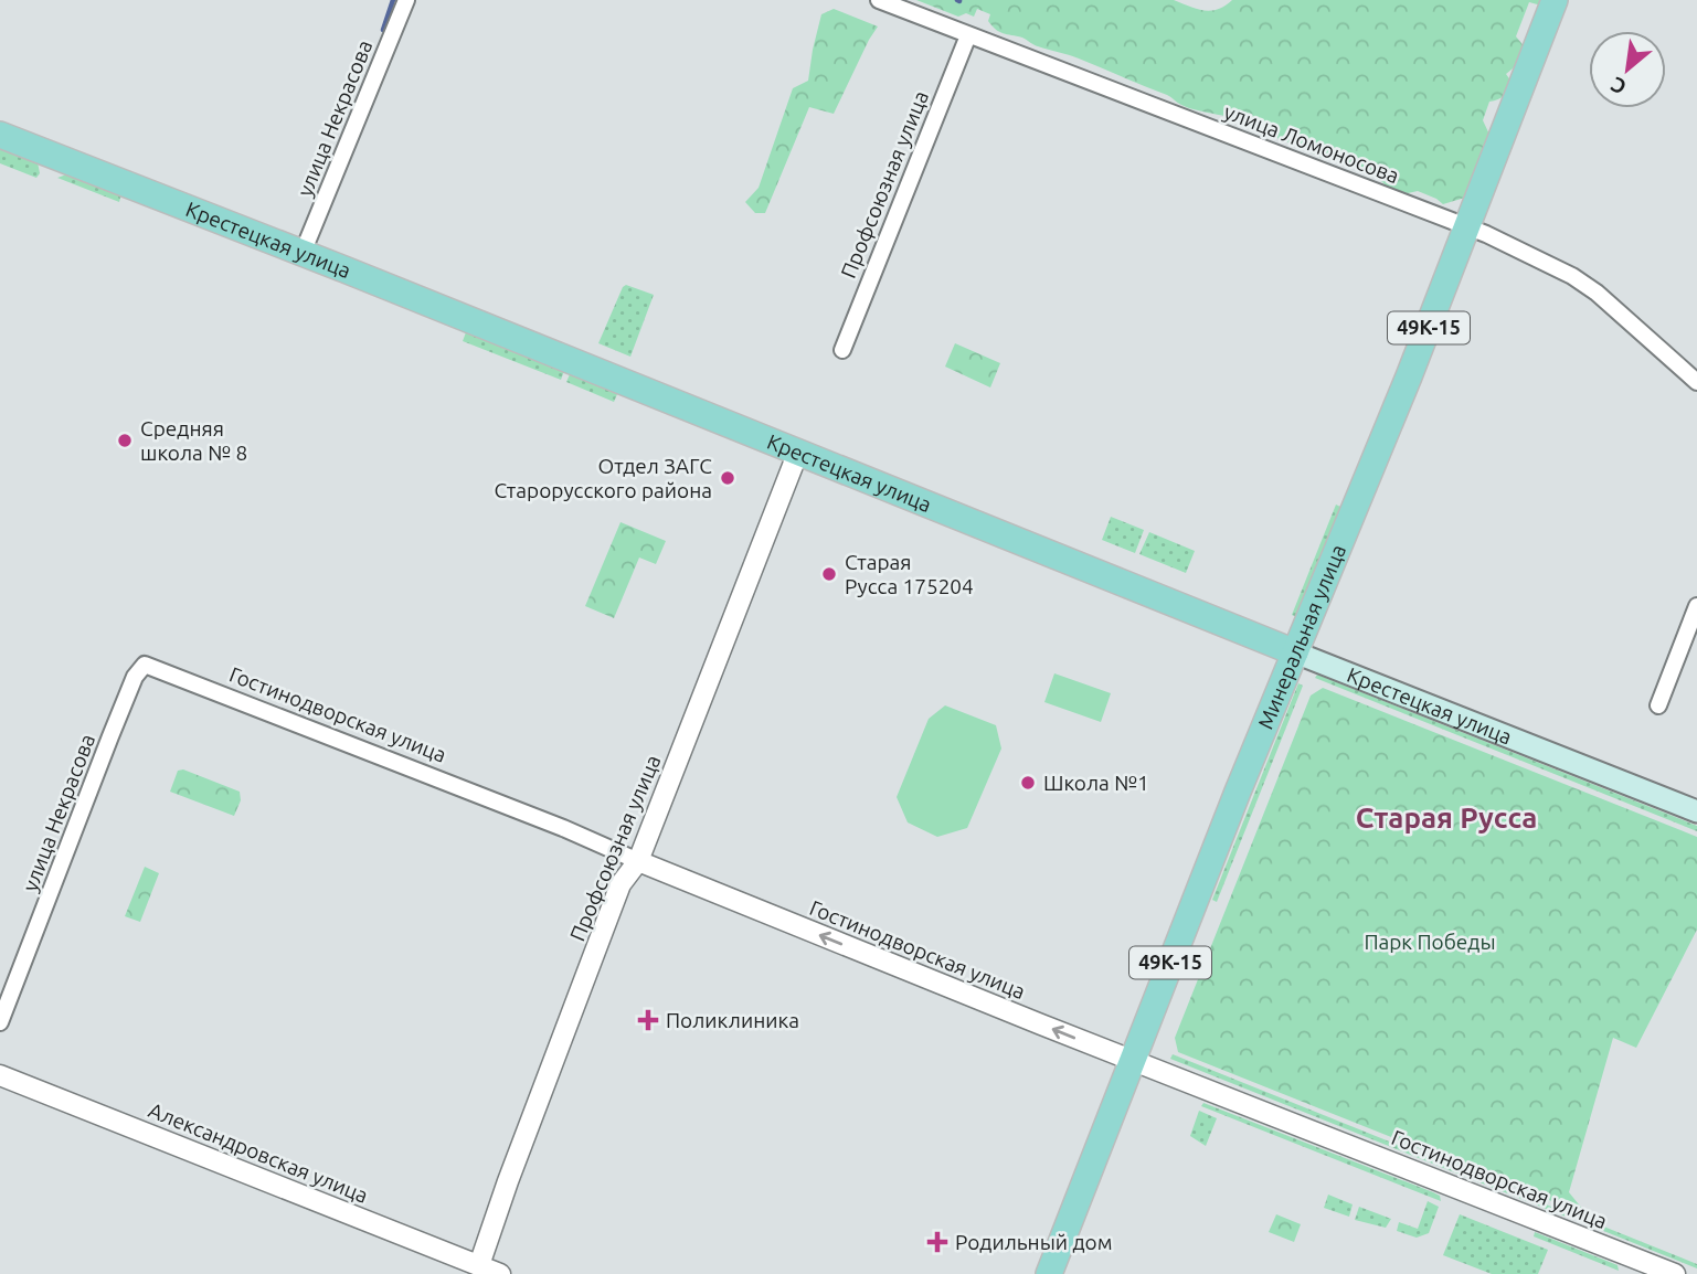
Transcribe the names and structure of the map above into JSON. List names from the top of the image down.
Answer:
{
  "streets": {
    "main road": ["Крестецкая улица", "49К-15", "Минеральная улица"],
    "street": [
      "улица Некрасова",
      "улица Ломоносова",
      "Профсоюзная улица",
      "Гостинодворская улица",
      "Александровская улица"
    ]
  },
  "crossings": [
    ["улица Некрасова", "Крестецкая улица"],
    ["улица Некрасова", "Гостинодворская улица"],
    ["улица Ломоносова", "Профсоюзная улица"],
    ["улица Ломоносова", "Минеральная улица"],
    ["Профсоюзная улица", "Крестецкая улица"],
    ["Профсоюзная улица", "Гостинодворская улица"],
    ["Профсоюзная улица", "Александровская улица"],
    ["Крестецкая улица", "Минеральная улица"],
    ["Минеральная улица", "Гостинодворская улица"]
  ],
  "districts": ["Старая Русса"],
  "parks": ["Парк Победы"],
  "places": {
    "other": [
      "Средняя школа № 8",
      "Отдел ЗАГС Старорусского района",
      "Старая Русса 175204",
      "Школа №1"
    ],
    "health": ["Поликлиника", "Родильный дом"]
  },
  "north": "bottom left"
}
